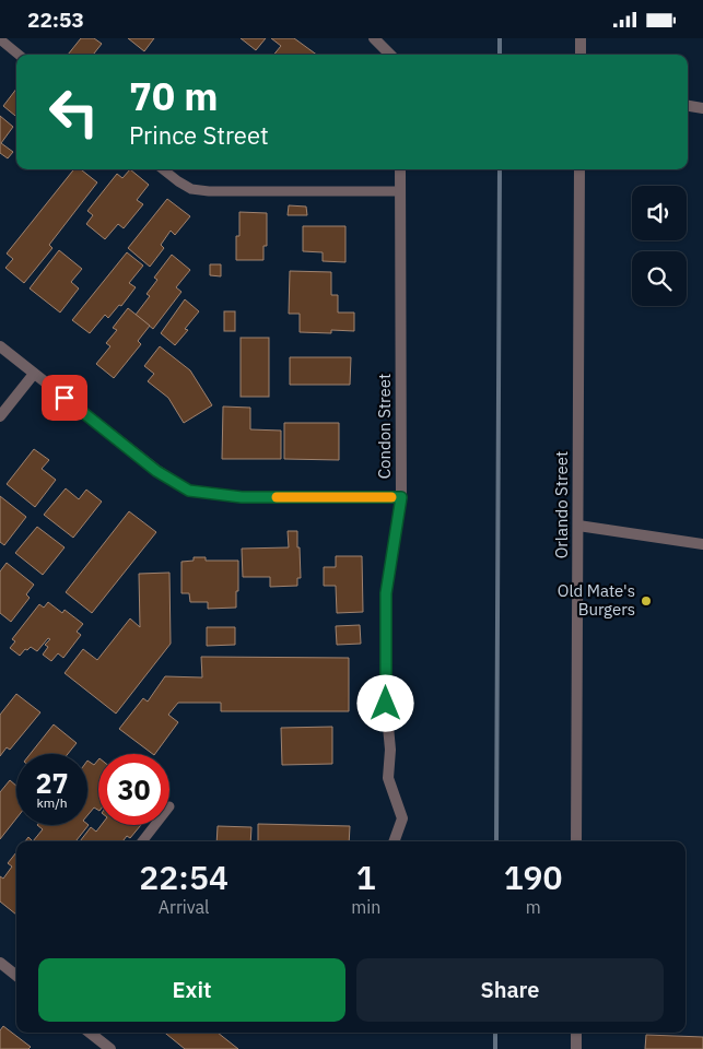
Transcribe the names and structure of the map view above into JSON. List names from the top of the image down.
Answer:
{
  "streets": {
    "street": ["Condon Street", "Orlando Street"]
  },
  "places": ["Old Mate's Burgers"],
  "page": {
    "status": "22:53",
    "turn": ["70 m", "Prince Street"],
    "speed": "27 km/h",
    "limit": "30",
    "eta": [
      "22:54",
      "Arrival",
      "1",
      "min",
      "190",
      "m"
    ],
    "buttons": ["Exit", "Share"]
  }
}
